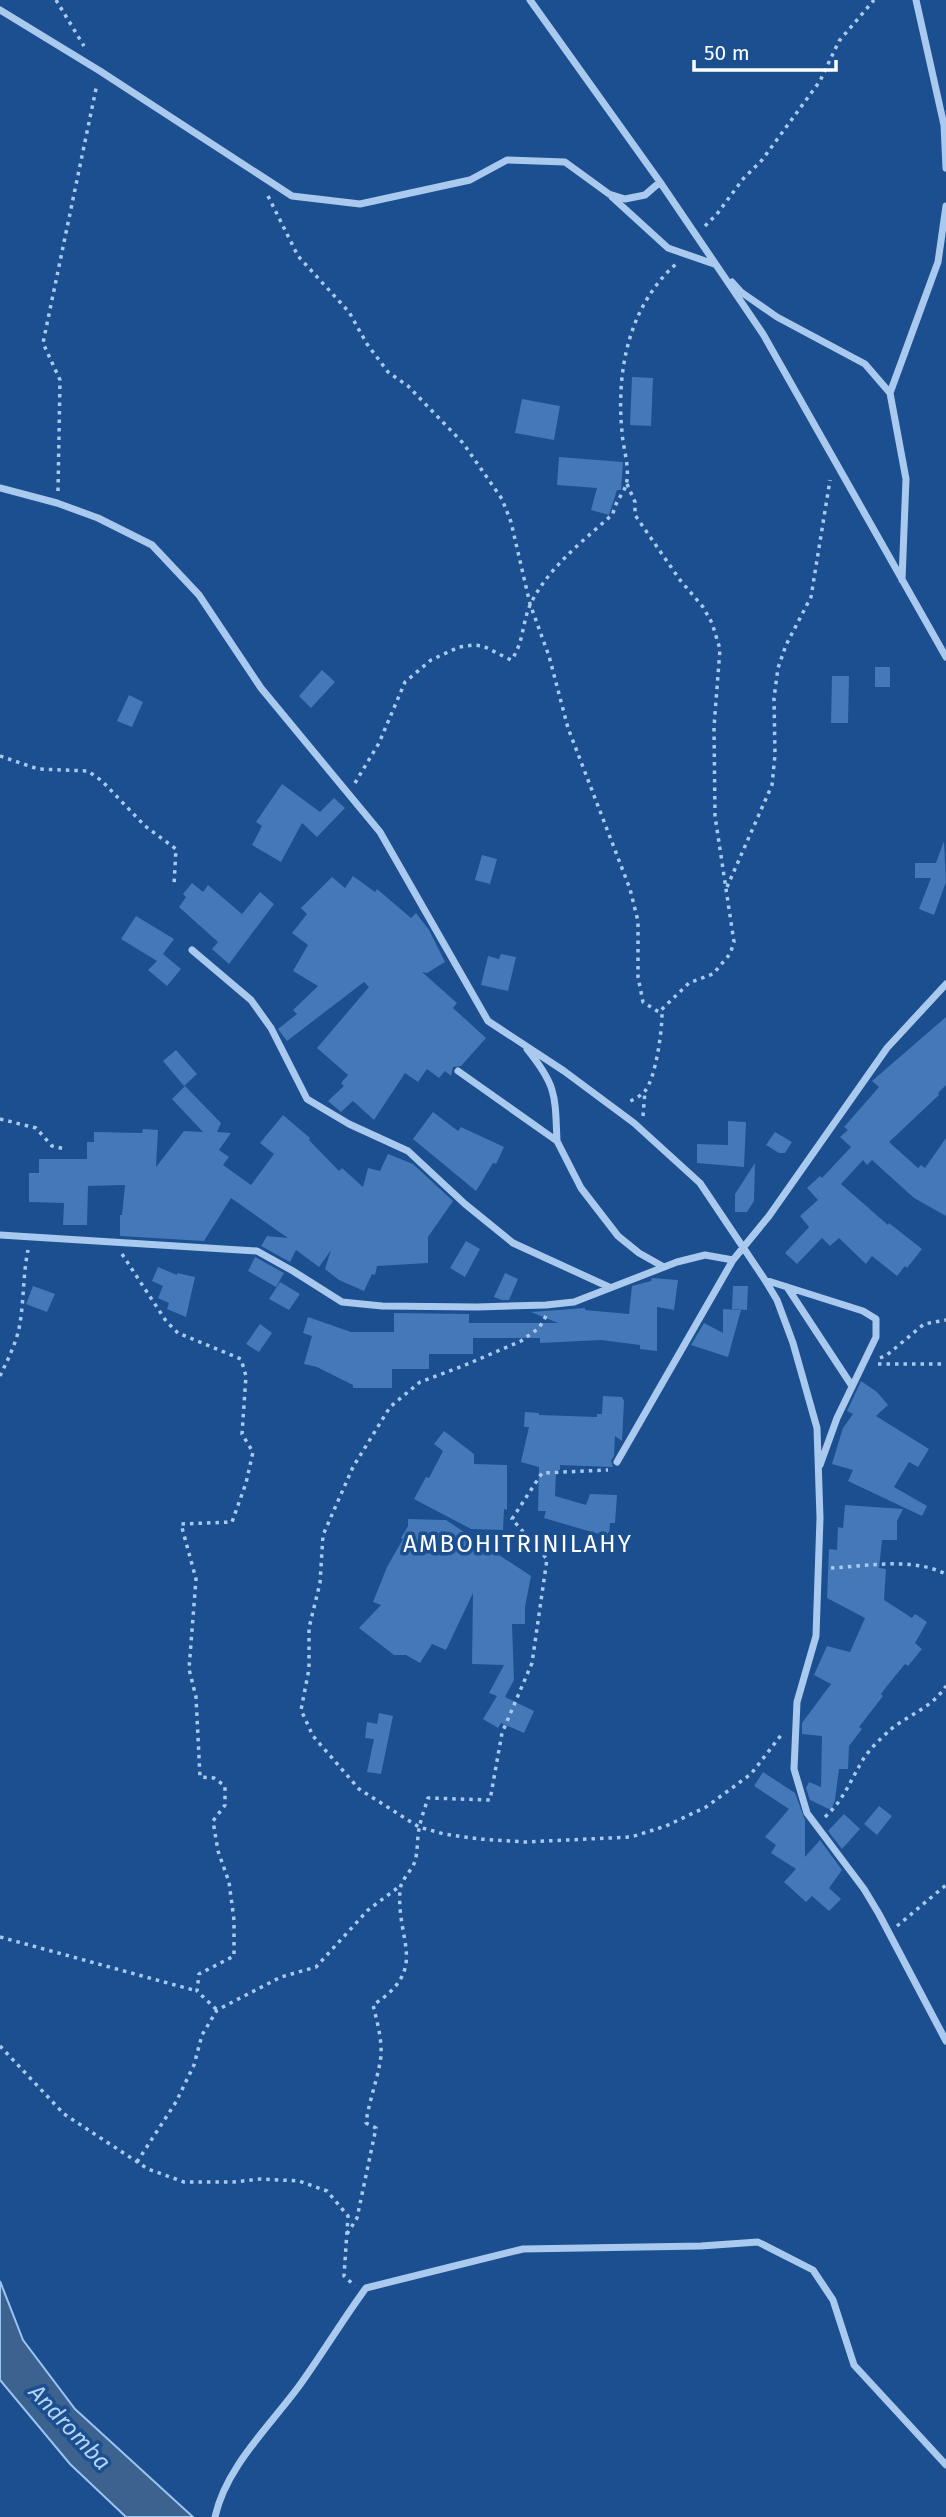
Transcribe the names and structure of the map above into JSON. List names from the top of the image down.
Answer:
{
  "districts": ["AMBOHITRINILAHY"],
  "water": ["Andromba"],
  "scale_bar": "50 m"
}
